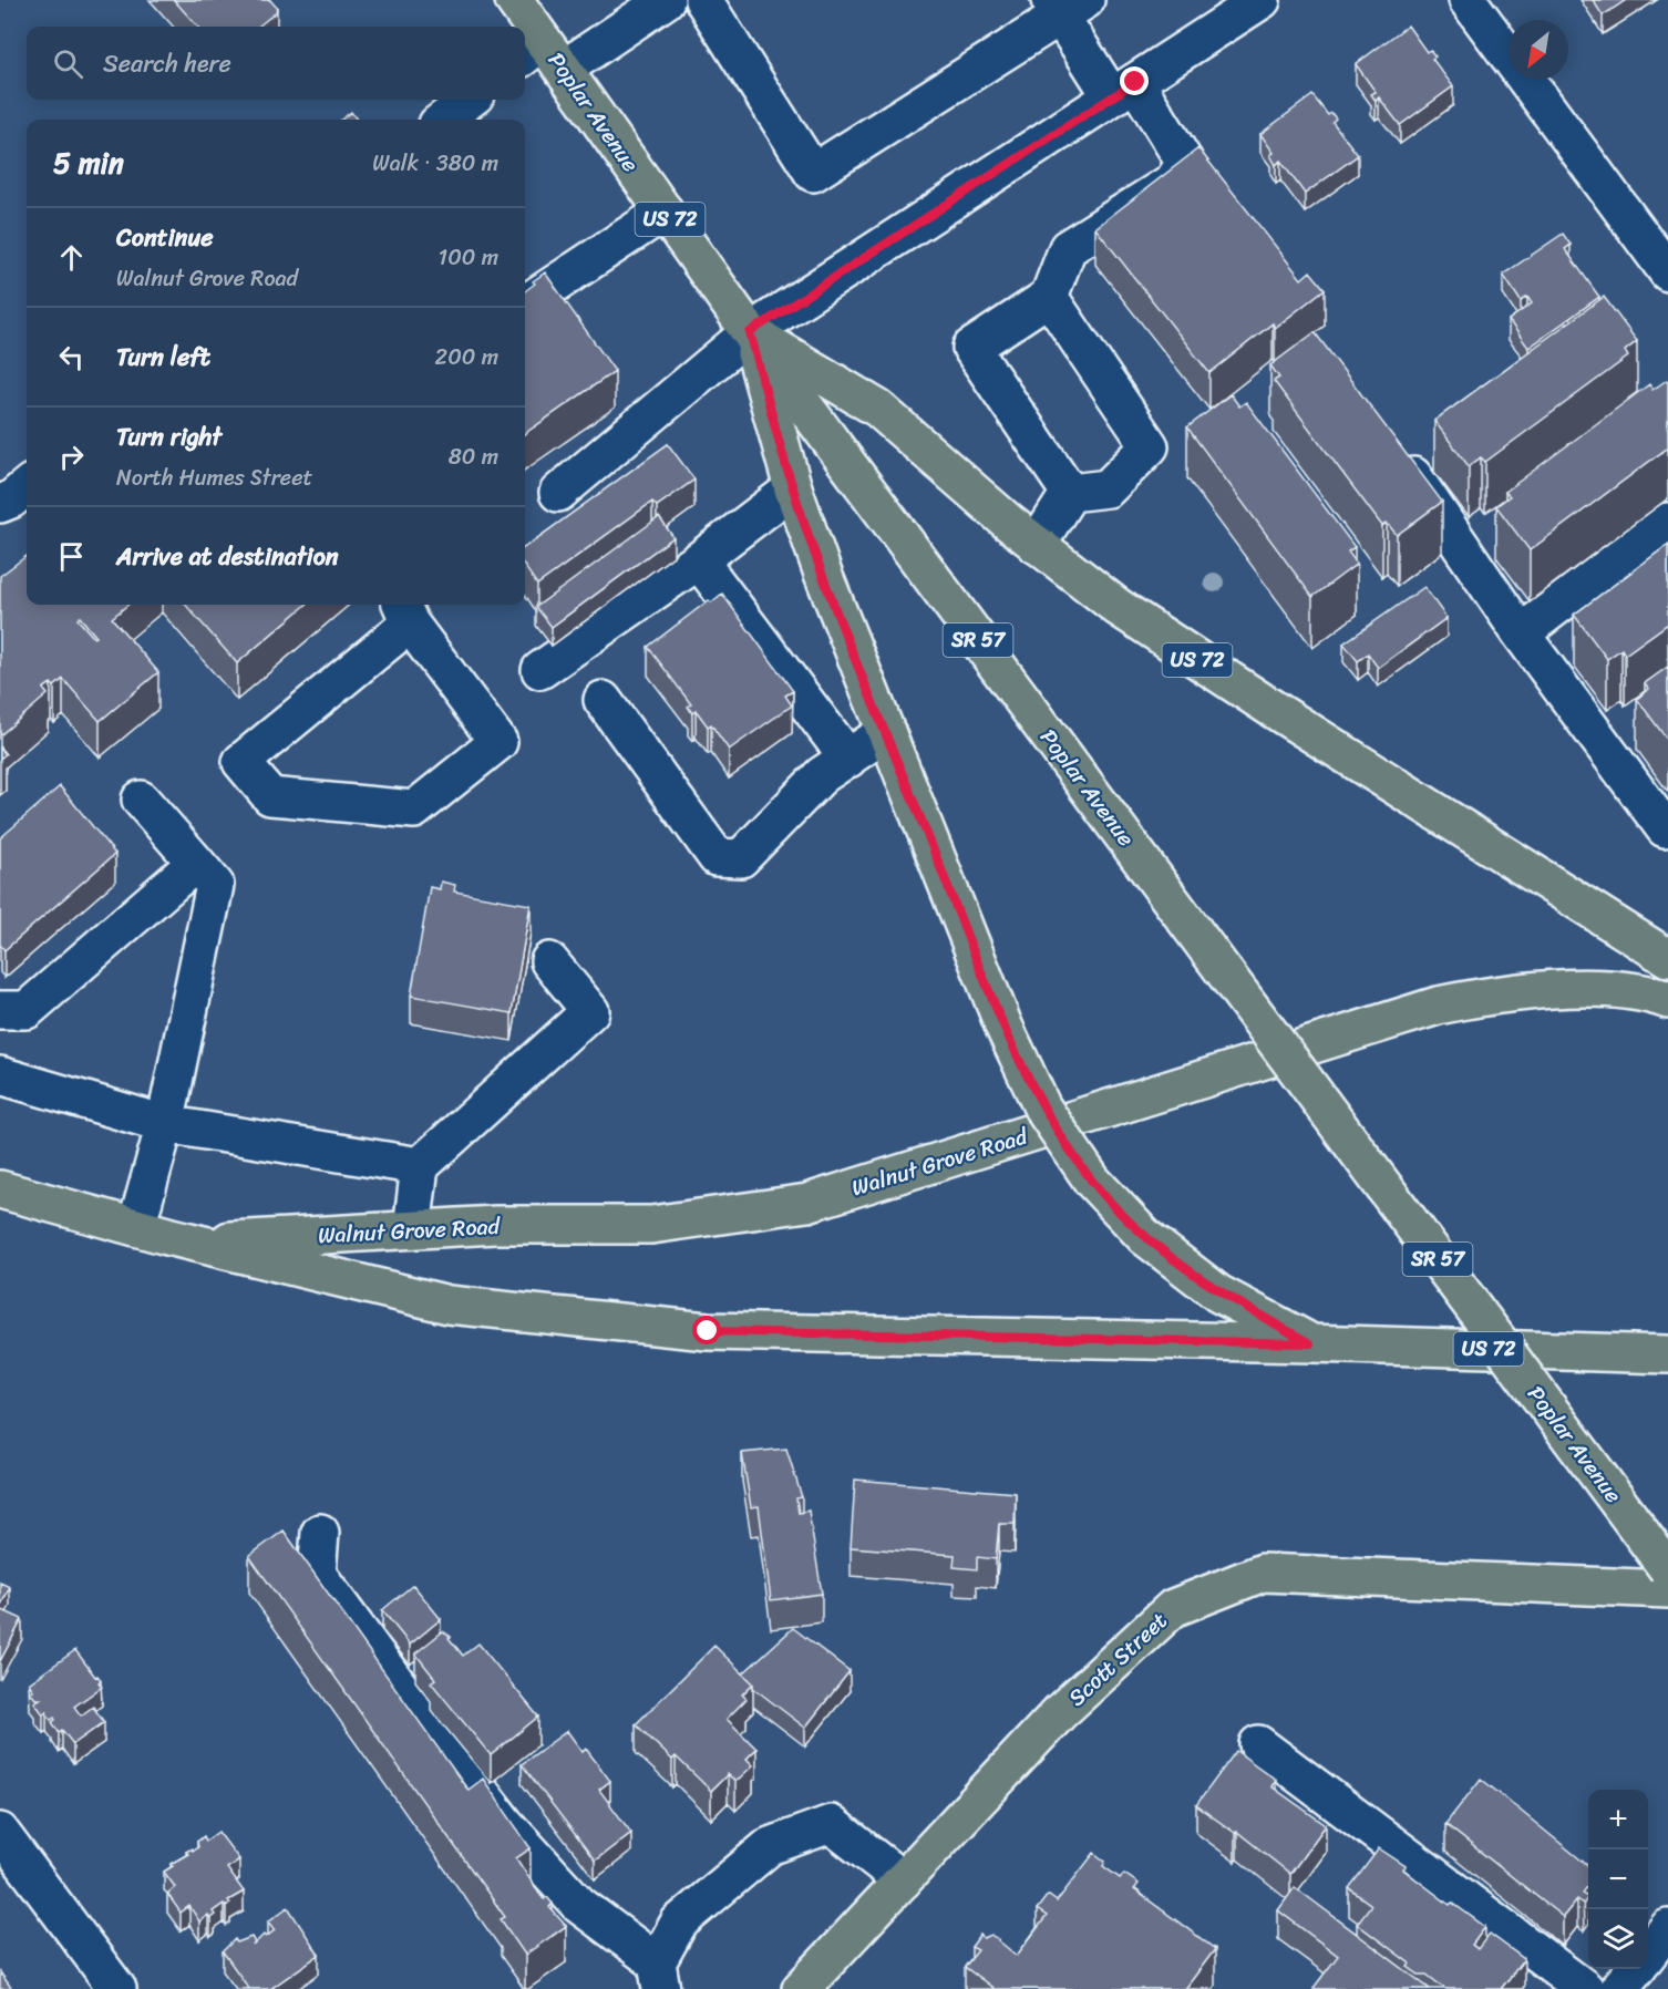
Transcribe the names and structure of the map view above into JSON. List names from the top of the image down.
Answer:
{
  "streets": {
    "main road": [
      "Poplar Avenue",
      "US 72",
      "SR 57",
      "Walnut Grove Road",
      "Scott Street"
    ]
  },
  "crossings": [
    ["Poplar Avenue", "US 72"],
    ["US 72", "Walnut Grove Road"]
  ],
  "north": "bottom left",
  "page": {
    "search": "Search here",
    "heading": ["5 min", "Walk · 380 m"],
    "list": [
      ["Continue", "Walnut Grove Road", "100 m"],
      ["Turn left", "200 m"],
      ["Turn right", "North Humes Street", "80 m"],
      "Arrive at destination"
    ],
    "map_buttons": ["+", "−"]
  }
}
